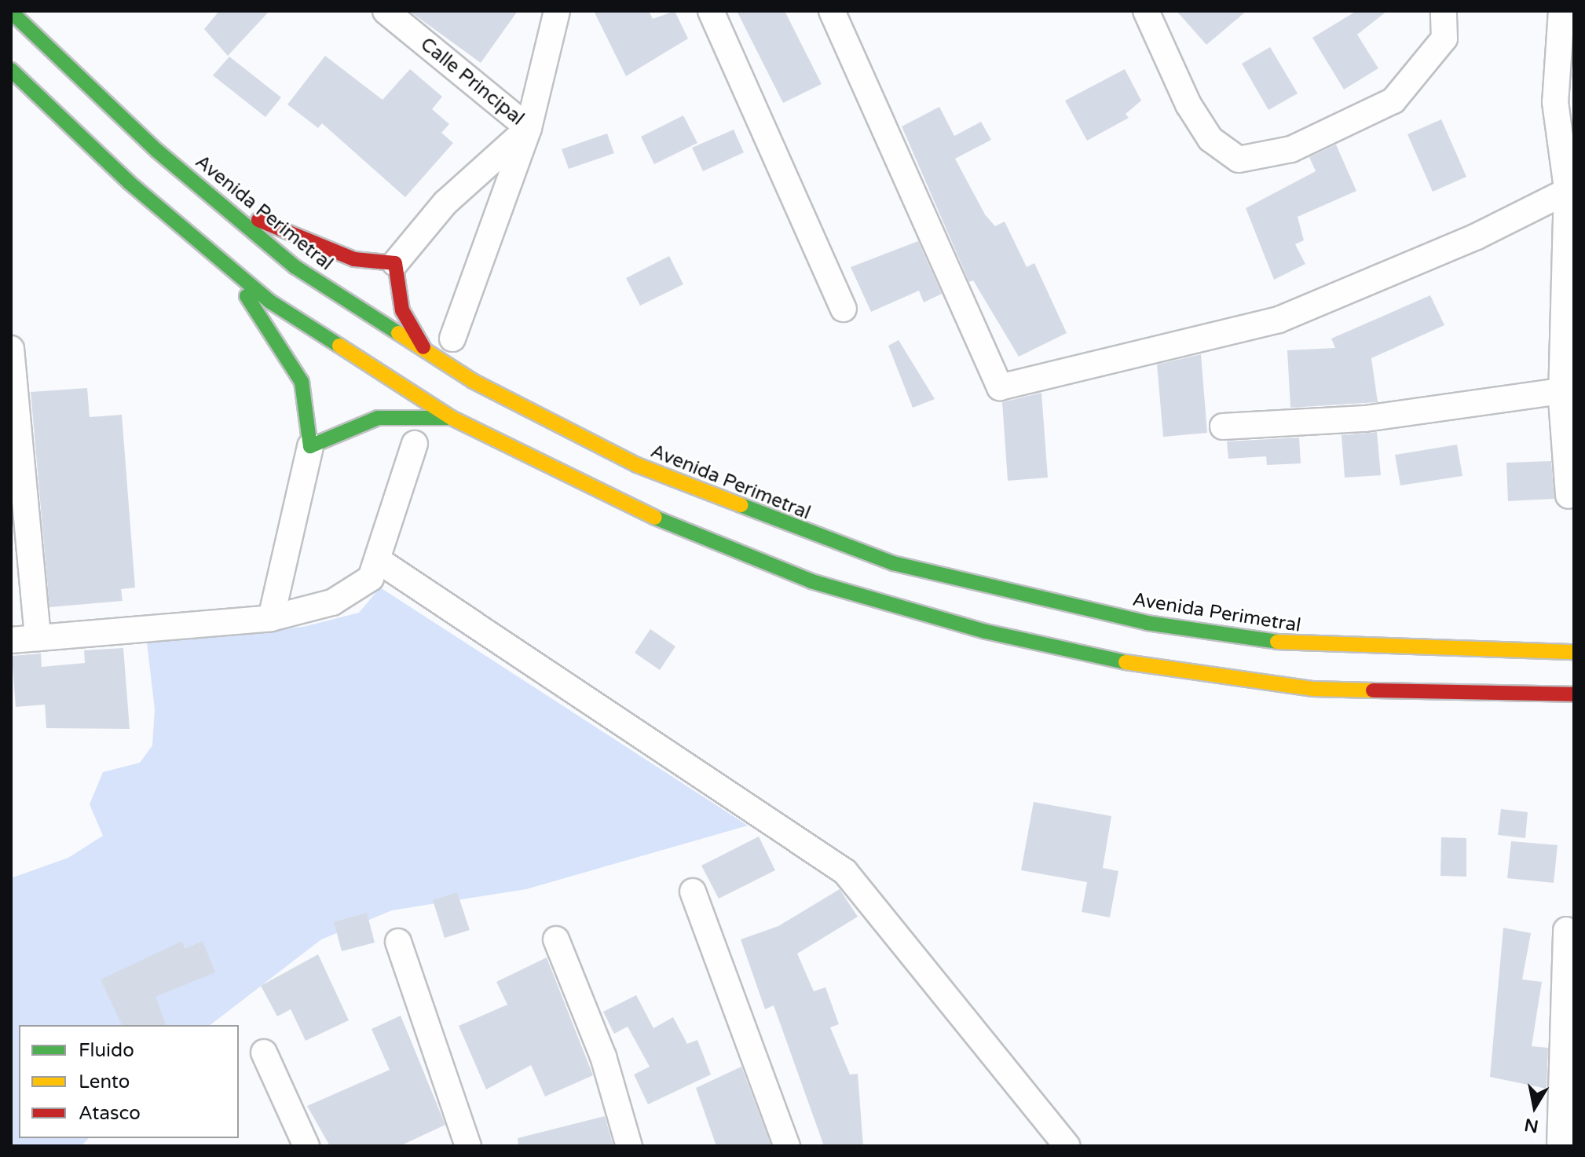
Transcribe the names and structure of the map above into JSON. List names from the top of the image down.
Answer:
{
  "streets": {
    "main road": ["Avenida Perimetral"],
    "street": ["Calle Principal"]
  },
  "legend": ["Fluido", "Lento", "Atasco"],
  "north": "bottom"
}
